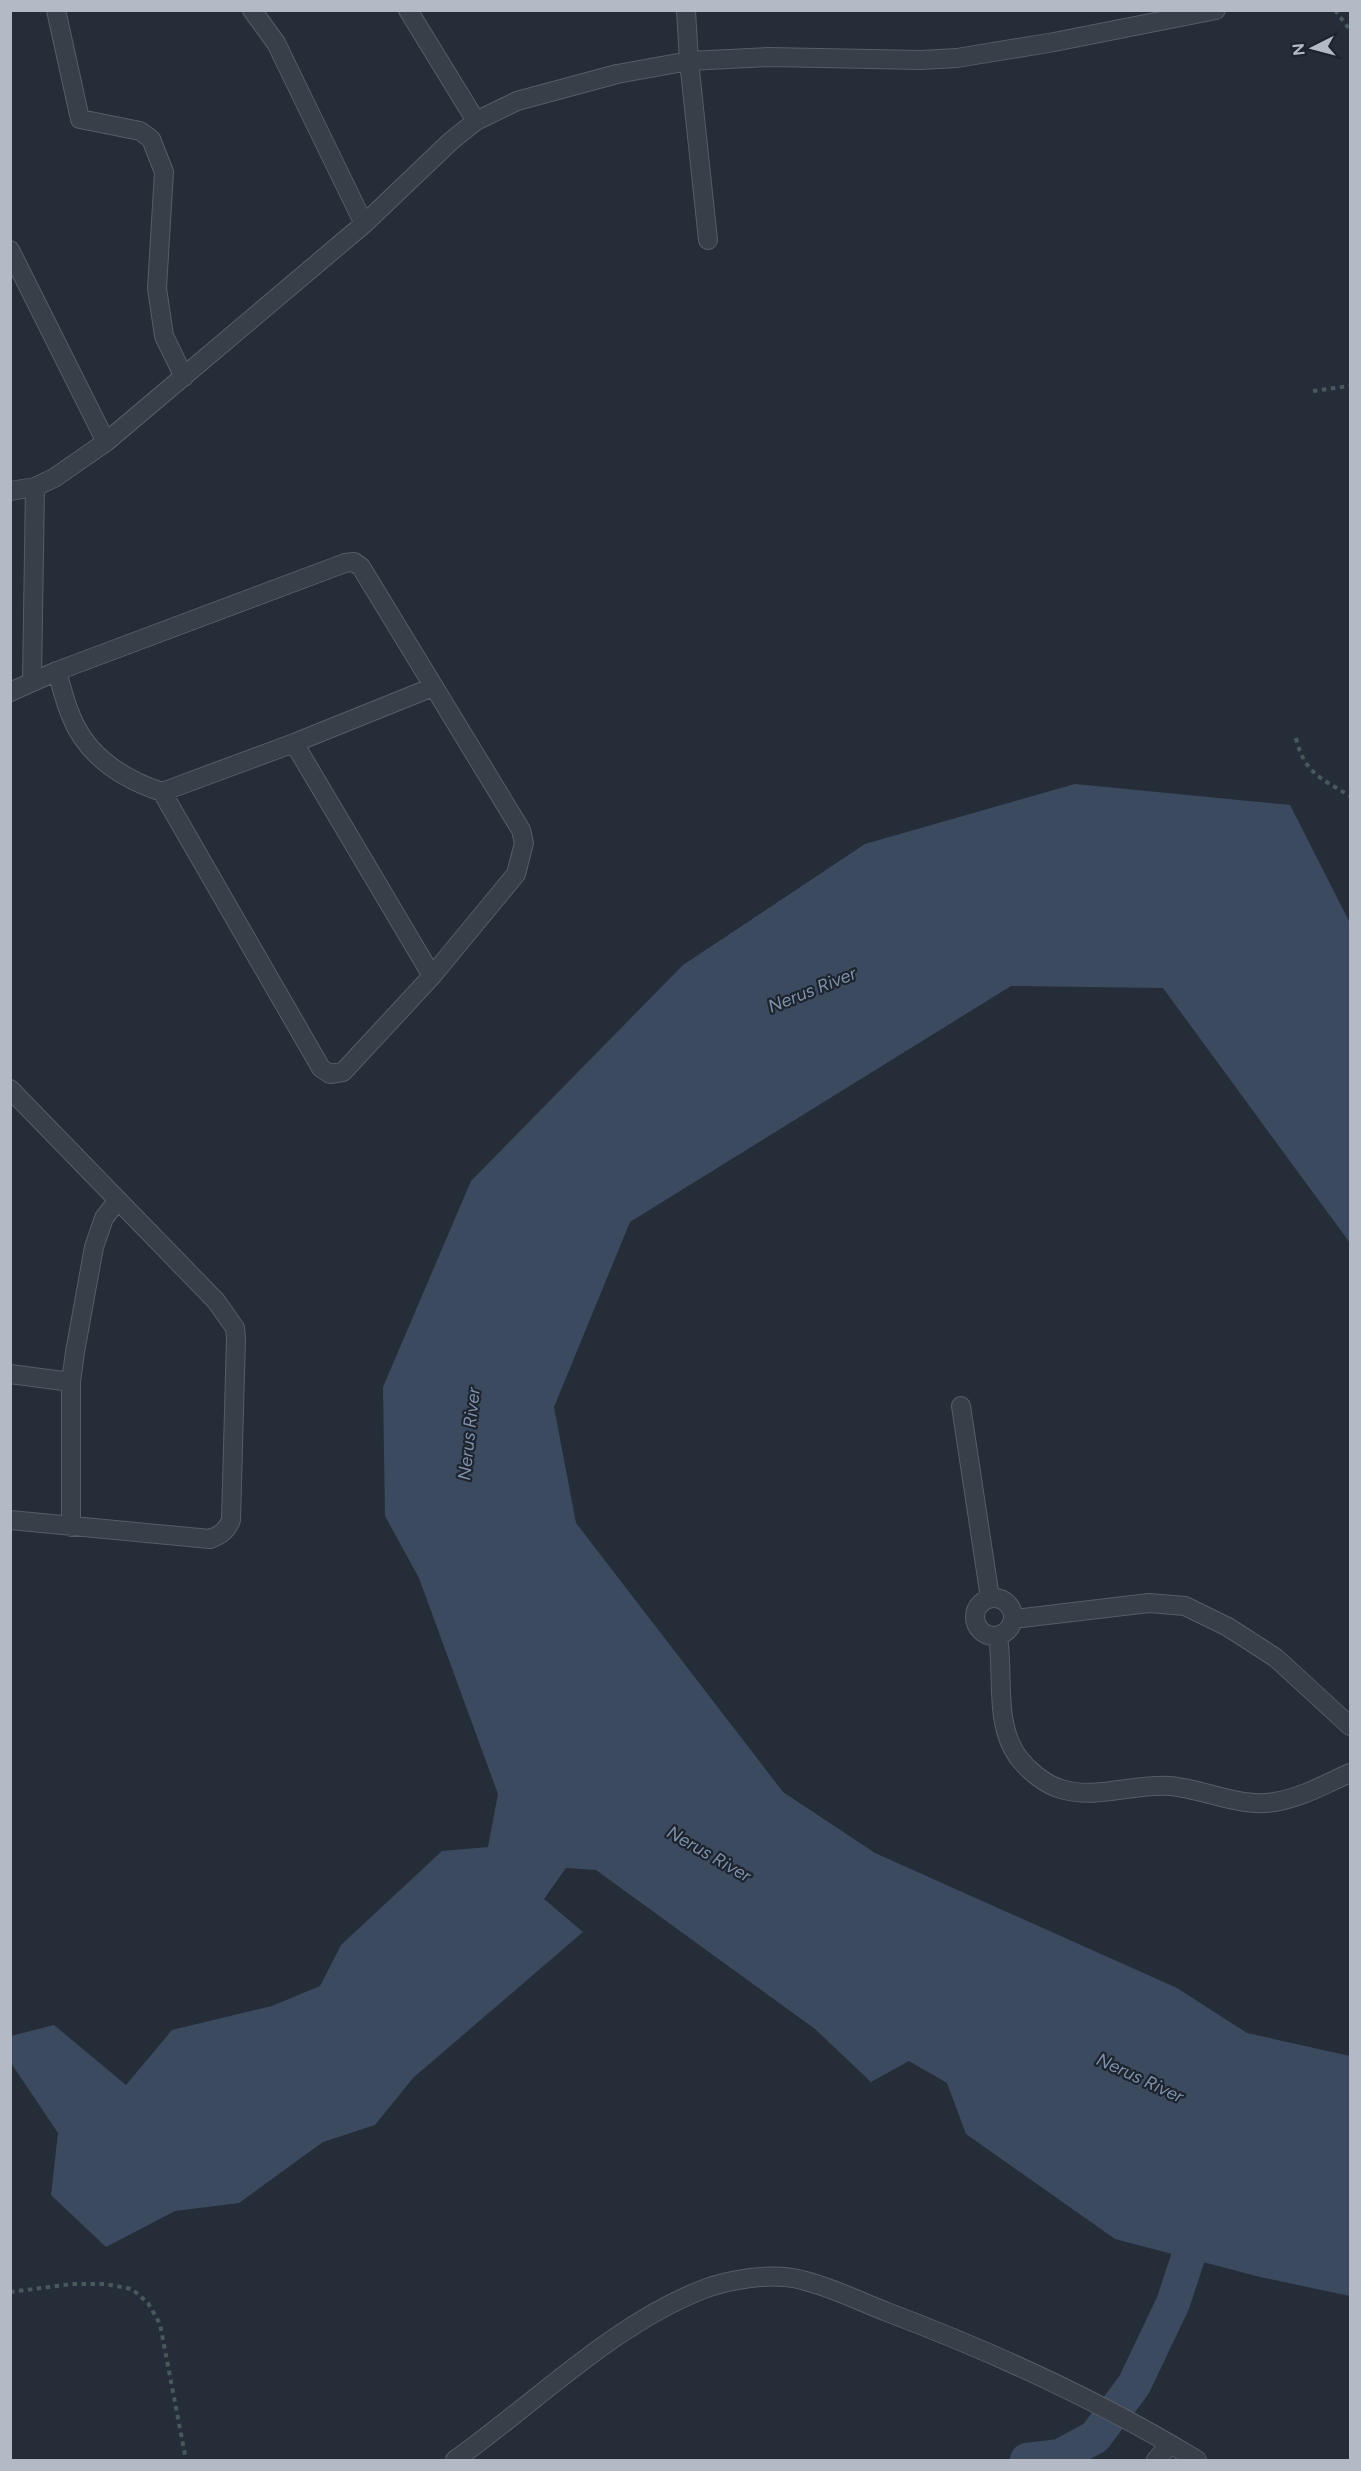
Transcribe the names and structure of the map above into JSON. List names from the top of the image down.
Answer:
{
  "water": ["Nerus River"],
  "north": "left"
}
